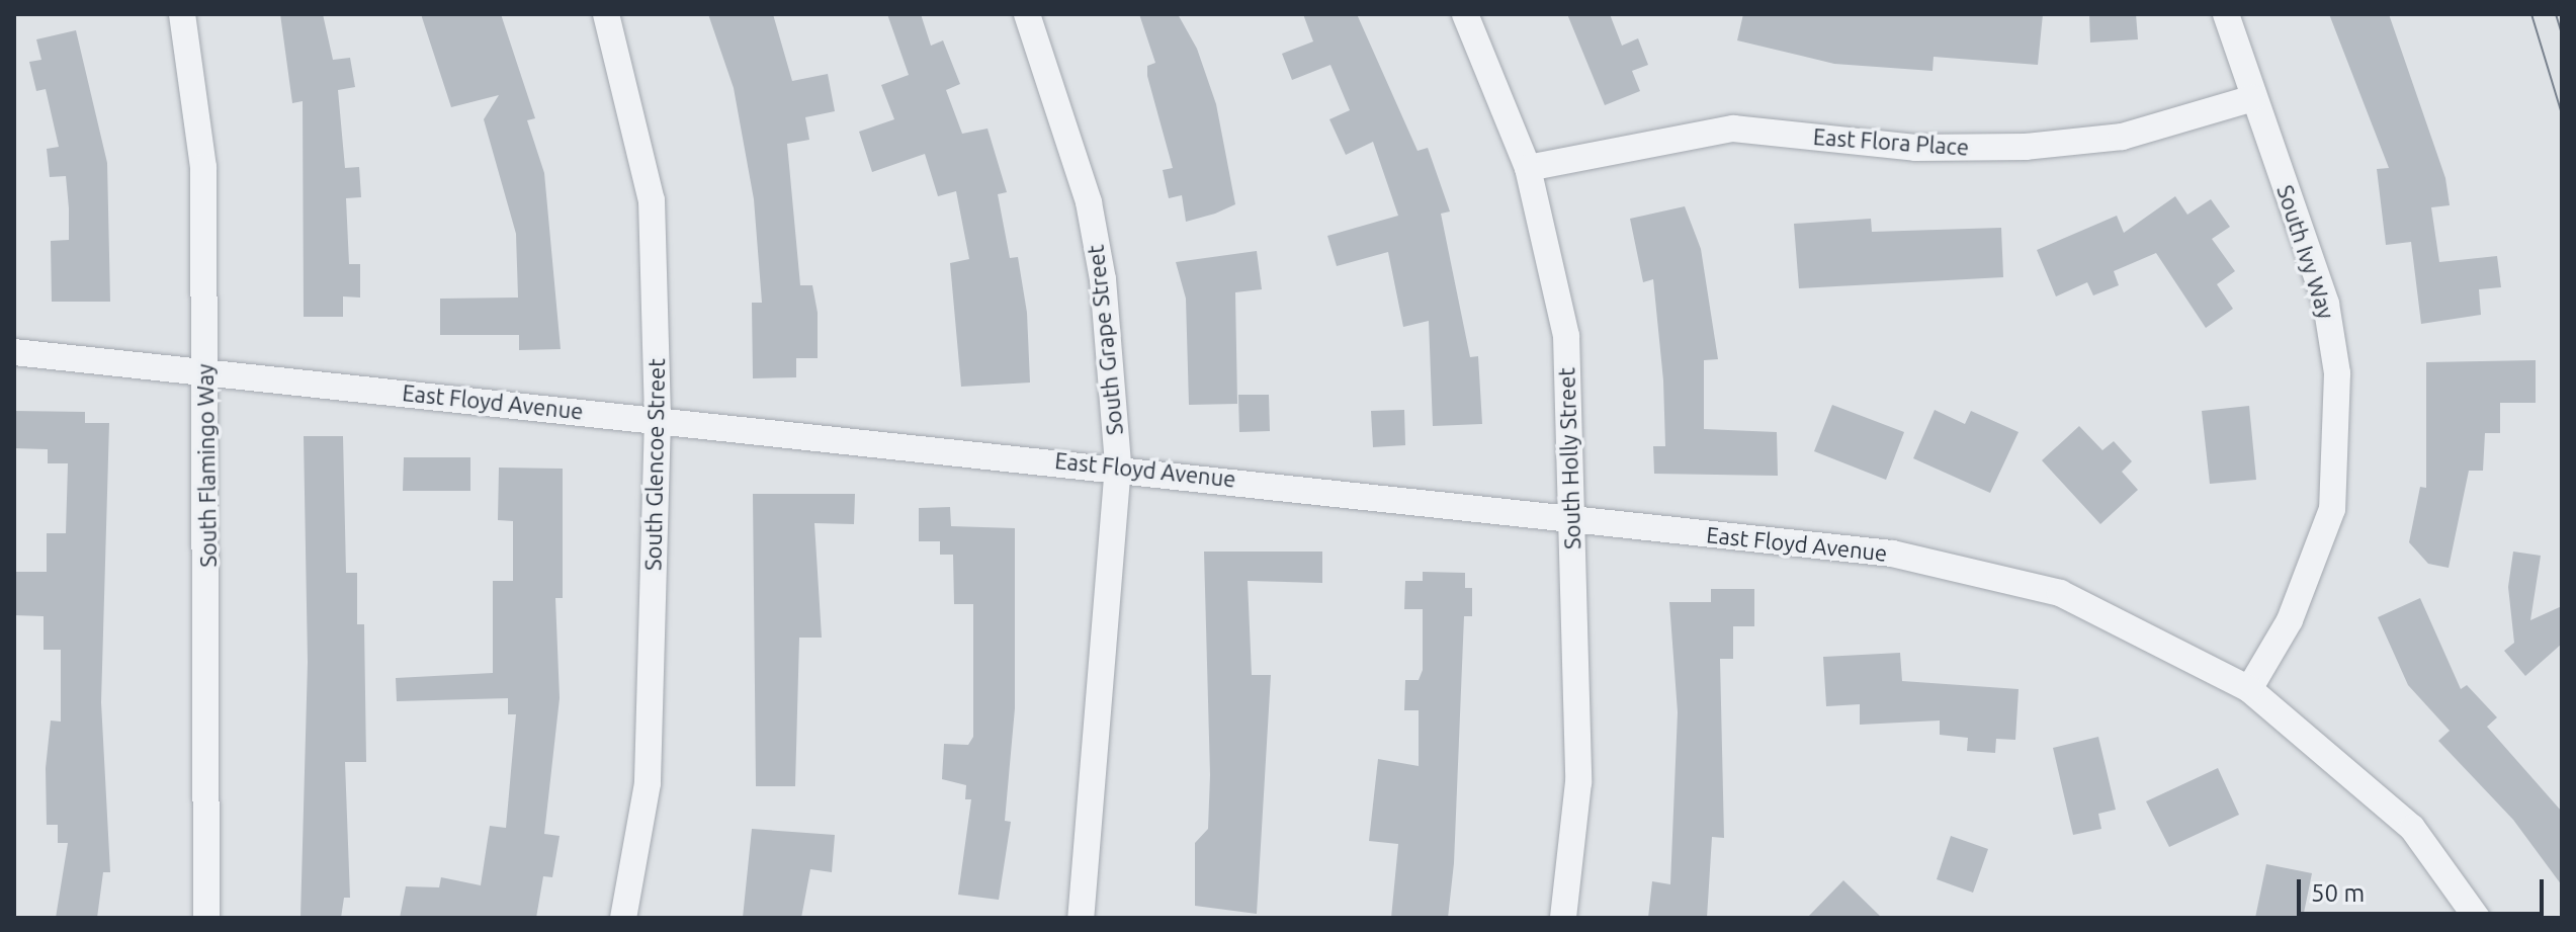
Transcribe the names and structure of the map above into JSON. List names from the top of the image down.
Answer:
{
  "streets": {
    "street": [
      "East Flora Place",
      "South Ivy Way",
      "South Grape Street",
      "East Floyd Avenue",
      "South Holly Street",
      "South Glencoe Street",
      "South Flamingo Way"
    ]
  },
  "crossings": [
    ["East Flora Place", "South Ivy Way"],
    ["East Flora Place", "South Holly Street"],
    ["South Ivy Way", "East Floyd Avenue"],
    ["South Grape Street", "East Floyd Avenue"],
    ["East Floyd Avenue", "South Holly Street"],
    ["East Floyd Avenue", "South Glencoe Street"],
    ["East Floyd Avenue", "South Flamingo Way"]
  ],
  "scale_bar": "50 m"
}
